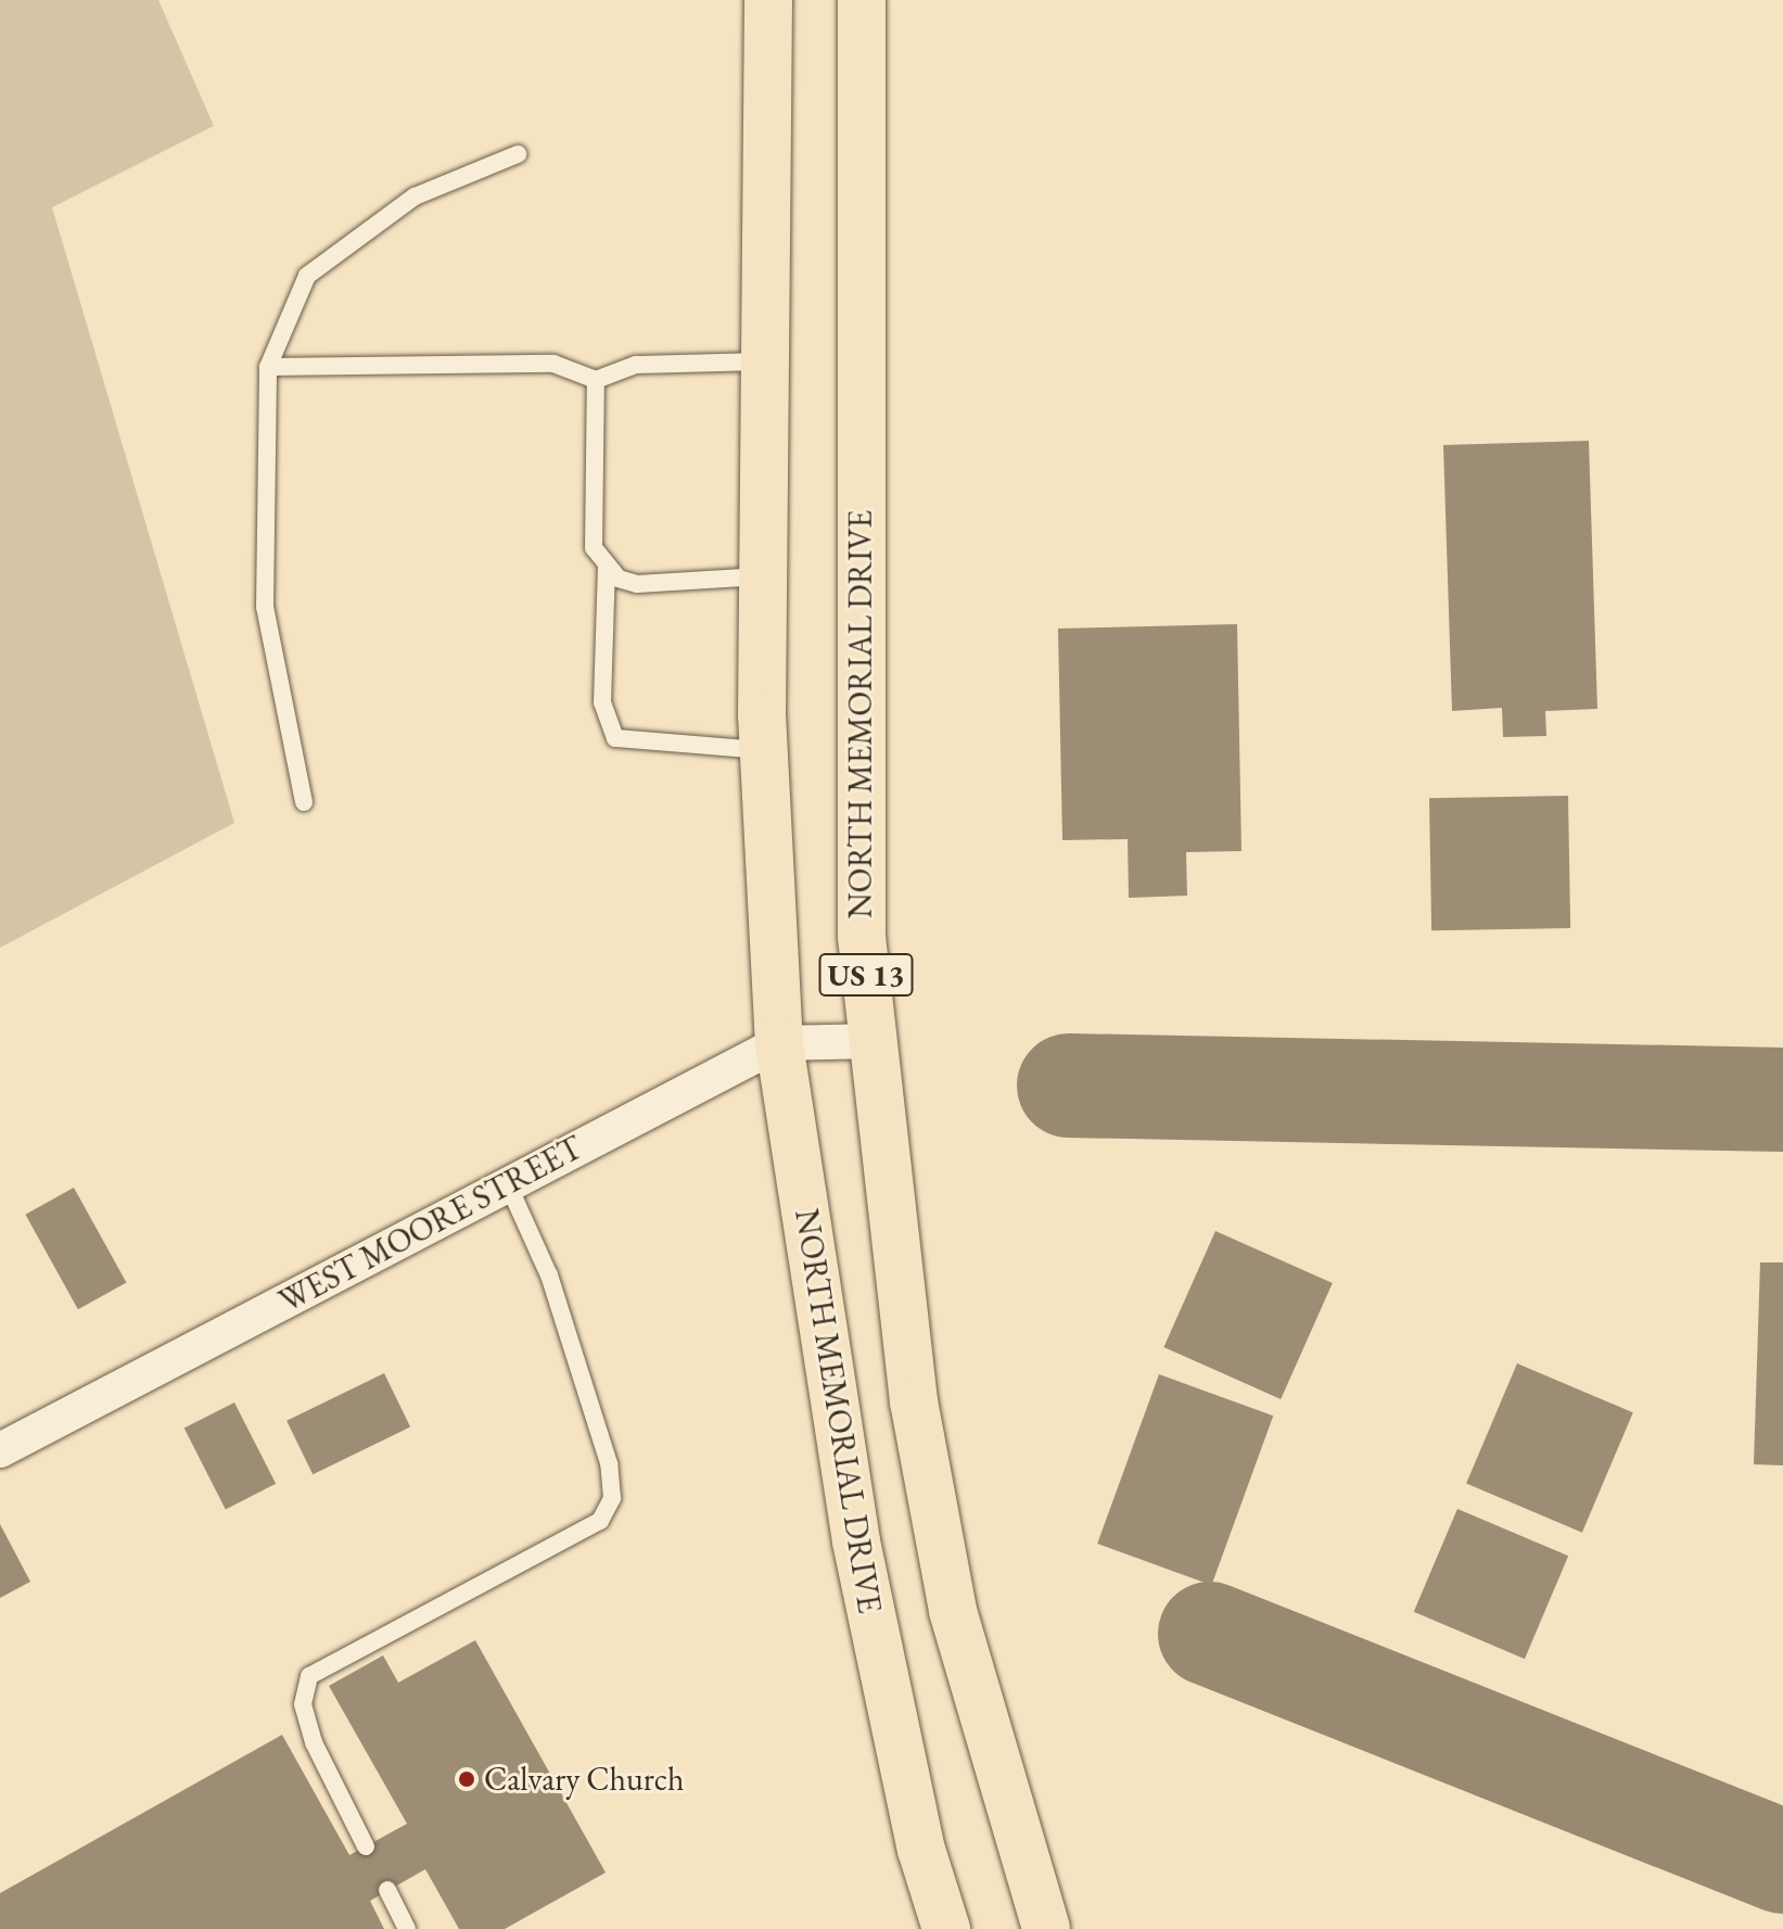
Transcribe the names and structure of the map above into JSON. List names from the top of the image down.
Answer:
{
  "streets": {
    "main road": ["NORTH MEMORIAL DRIVE", "US 13"],
    "street": ["WEST MOORE STREET"]
  },
  "crossings": [
    ["NORTH MEMORIAL DRIVE", "WEST MOORE STREET"]
  ],
  "places": ["Calvary Church"]
}
